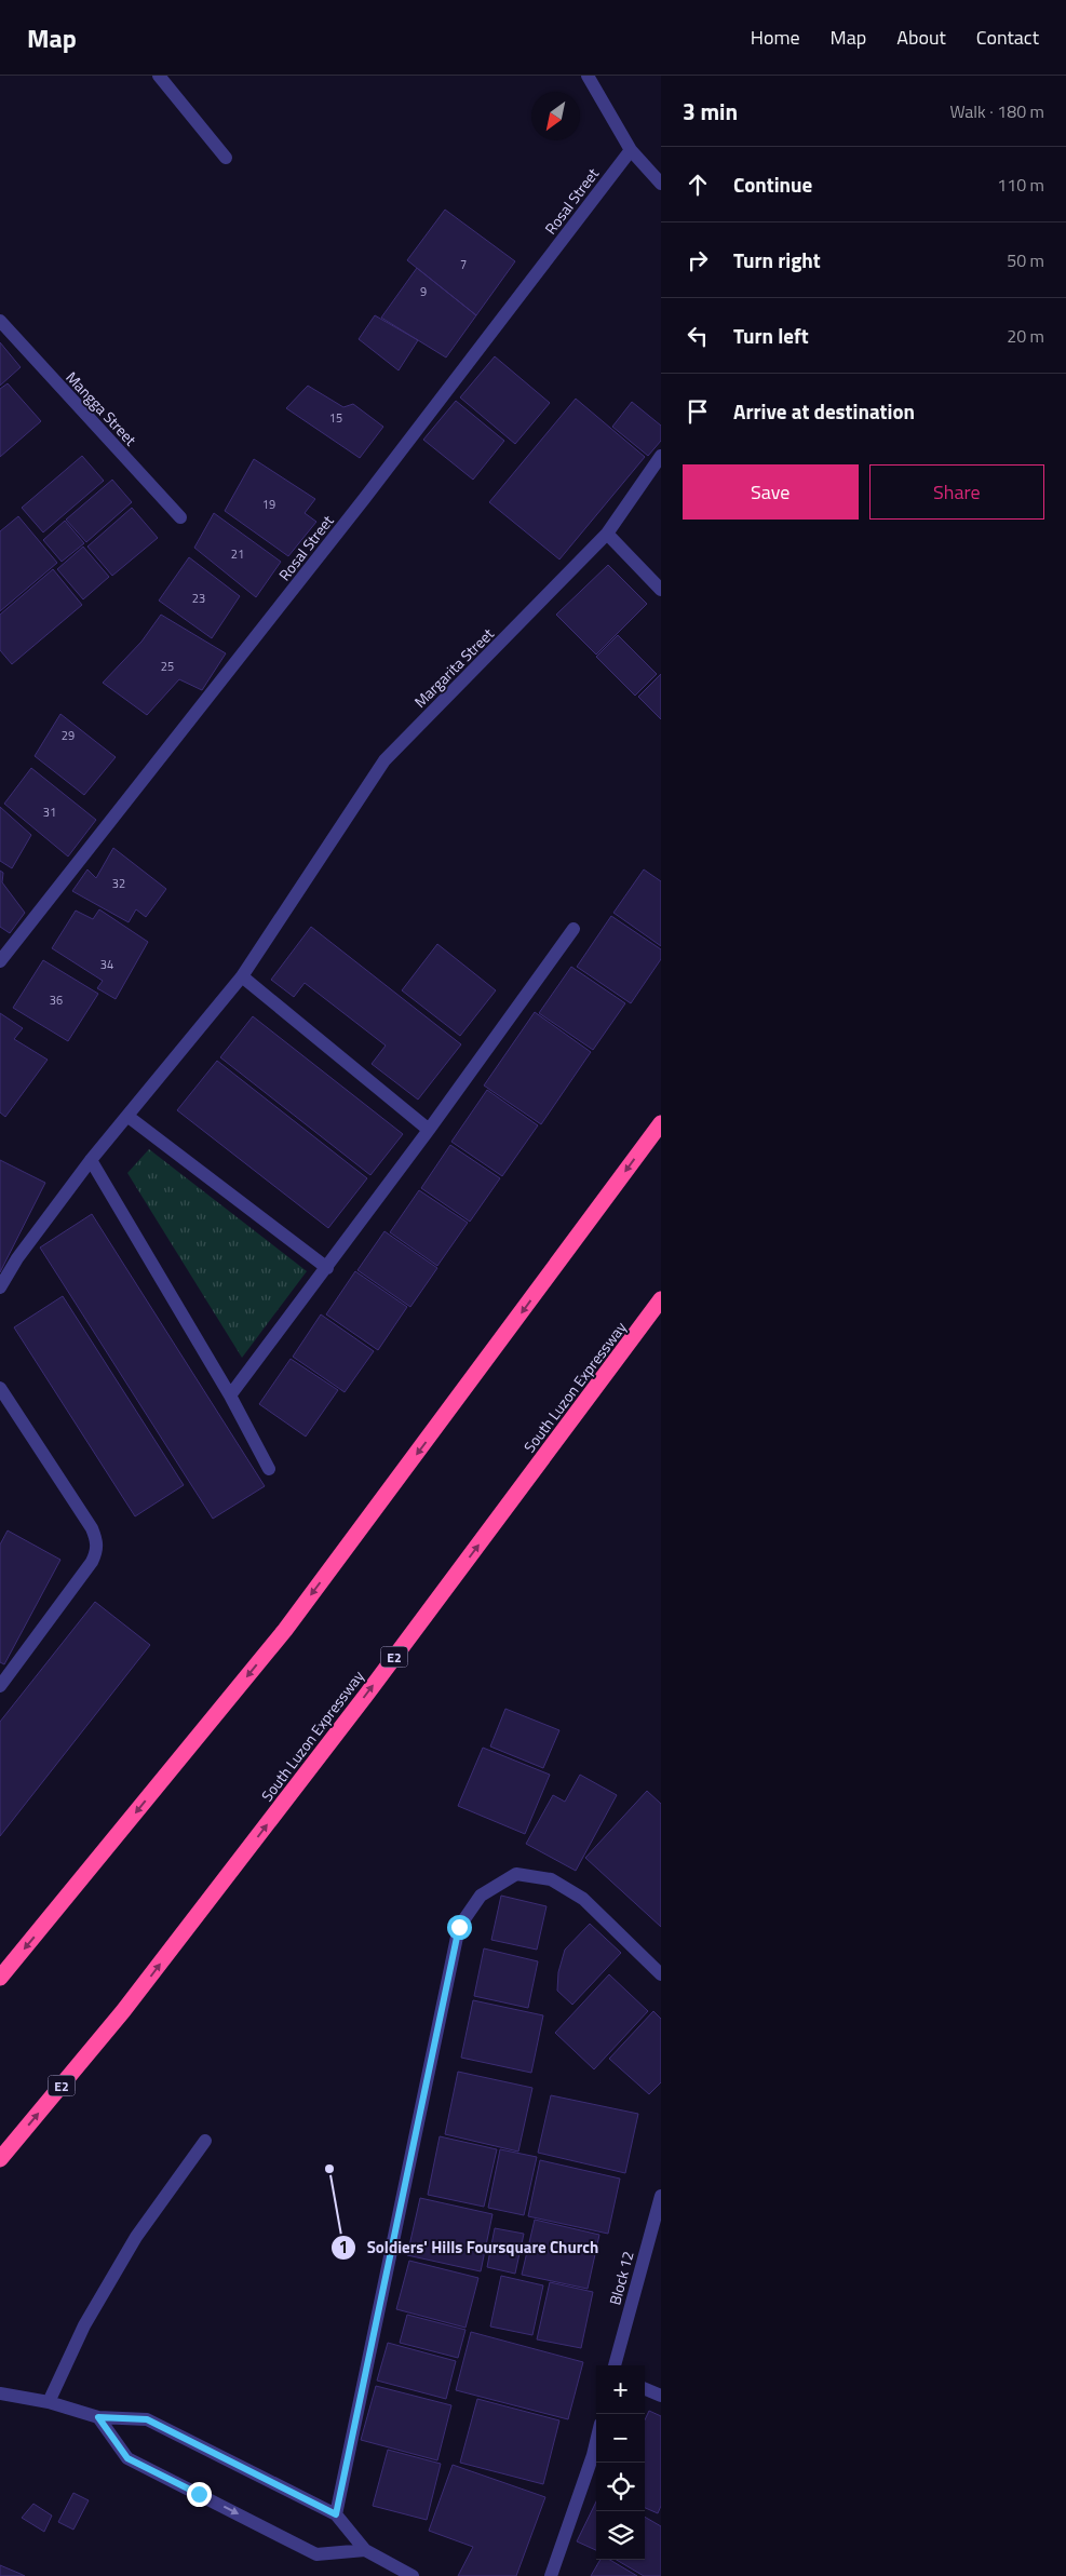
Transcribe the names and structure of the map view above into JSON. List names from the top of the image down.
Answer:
{
  "streets": {
    "highway": ["South Luzon Expressway", "E2"],
    "street": [
      "Rosal Street",
      "Mangga Street",
      "Margarita Street",
      "Block 12"
    ]
  },
  "places": ["Soldiers' Hills Foursquare Church"],
  "house_numbers": [
    "7",
    "9",
    "15",
    "19",
    "21",
    "23",
    "25",
    "29",
    "31",
    "32",
    "34",
    "36"
  ],
  "north": "bottom left",
  "page": {
    "header": "Map",
    "nav": [
      "Home",
      "Map",
      "About",
      "Contact"
    ],
    "heading": ["3 min", "Walk · 180 m"],
    "list": [
      ["Continue", "110 m"],
      ["Turn right", "50 m"],
      ["Turn left", "20 m"],
      "Arrive at destination"
    ],
    "buttons": ["Save", "Share"],
    "map_buttons": ["+", "−"]
  }
}
